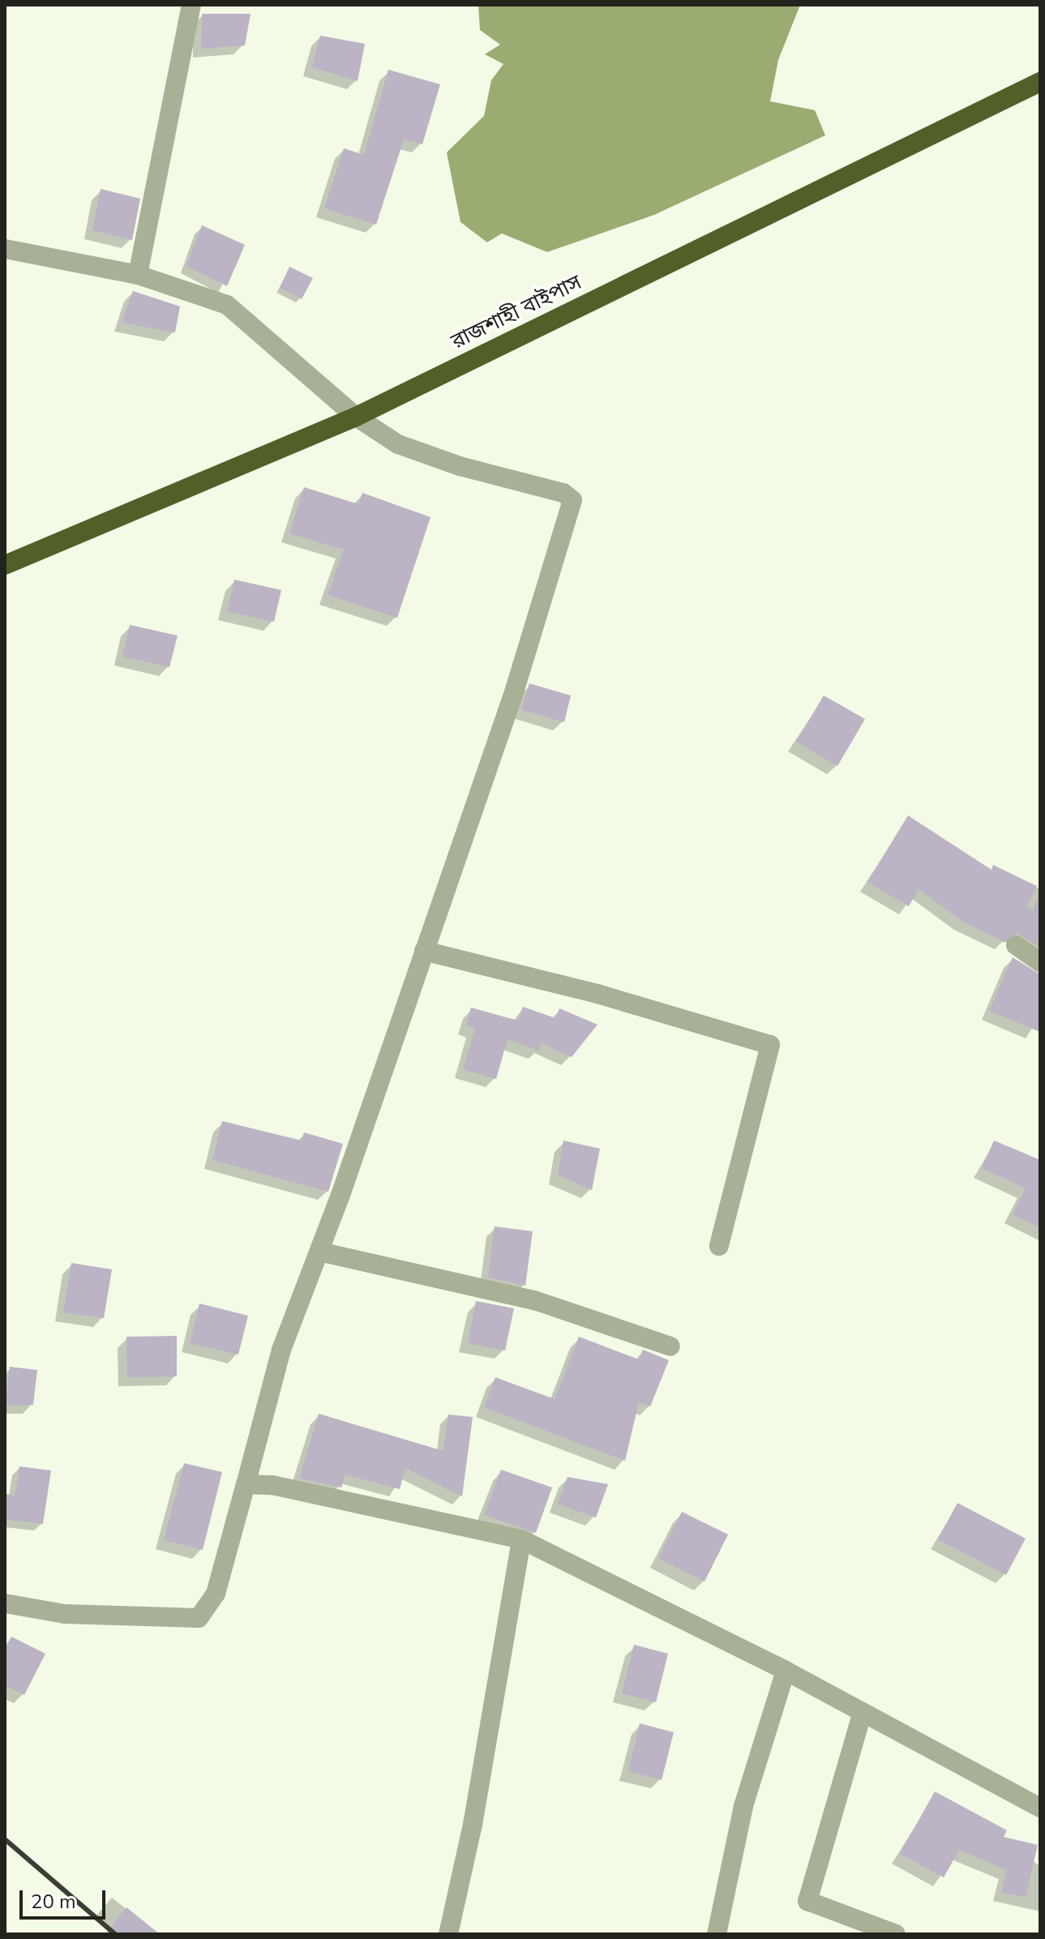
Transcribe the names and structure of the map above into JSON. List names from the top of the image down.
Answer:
{
  "streets": {
    "highway": ["রাজশাহী বাইপাস"]
  },
  "scale_bar": "20 m"
}
